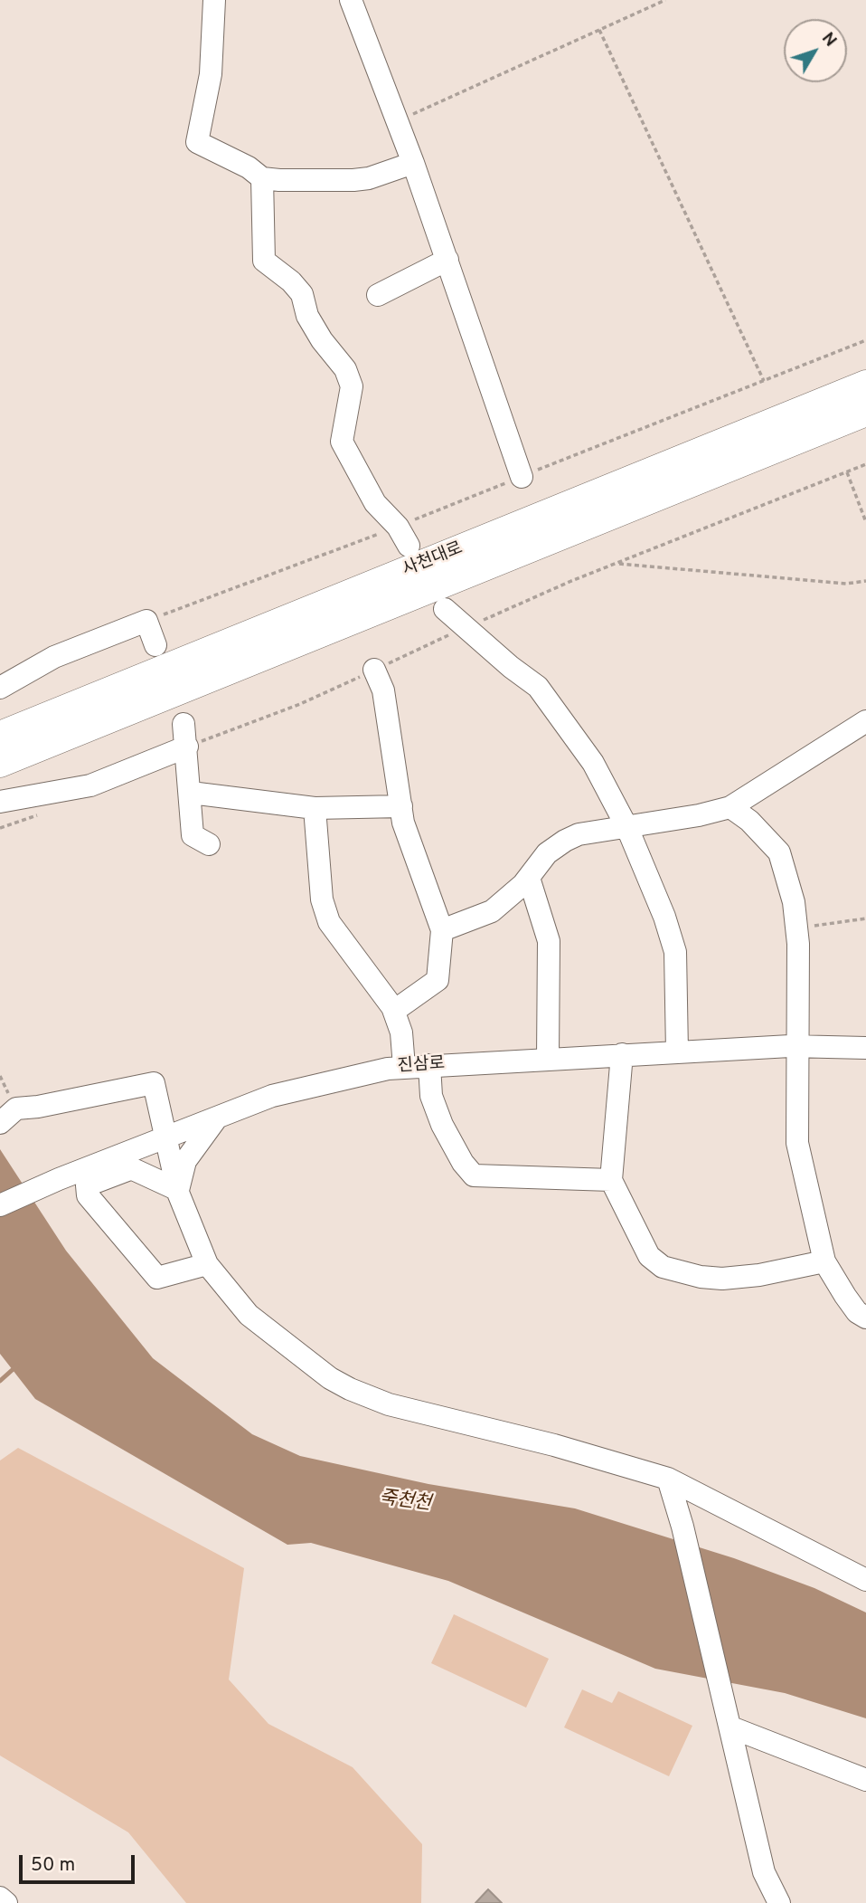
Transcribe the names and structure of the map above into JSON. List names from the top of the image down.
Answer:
{
  "streets": {
    "main road": ["사천대로"],
    "street": ["진삼로"]
  },
  "water": ["죽천천"],
  "scale_bar": "50 m",
  "north": "top right"
}
